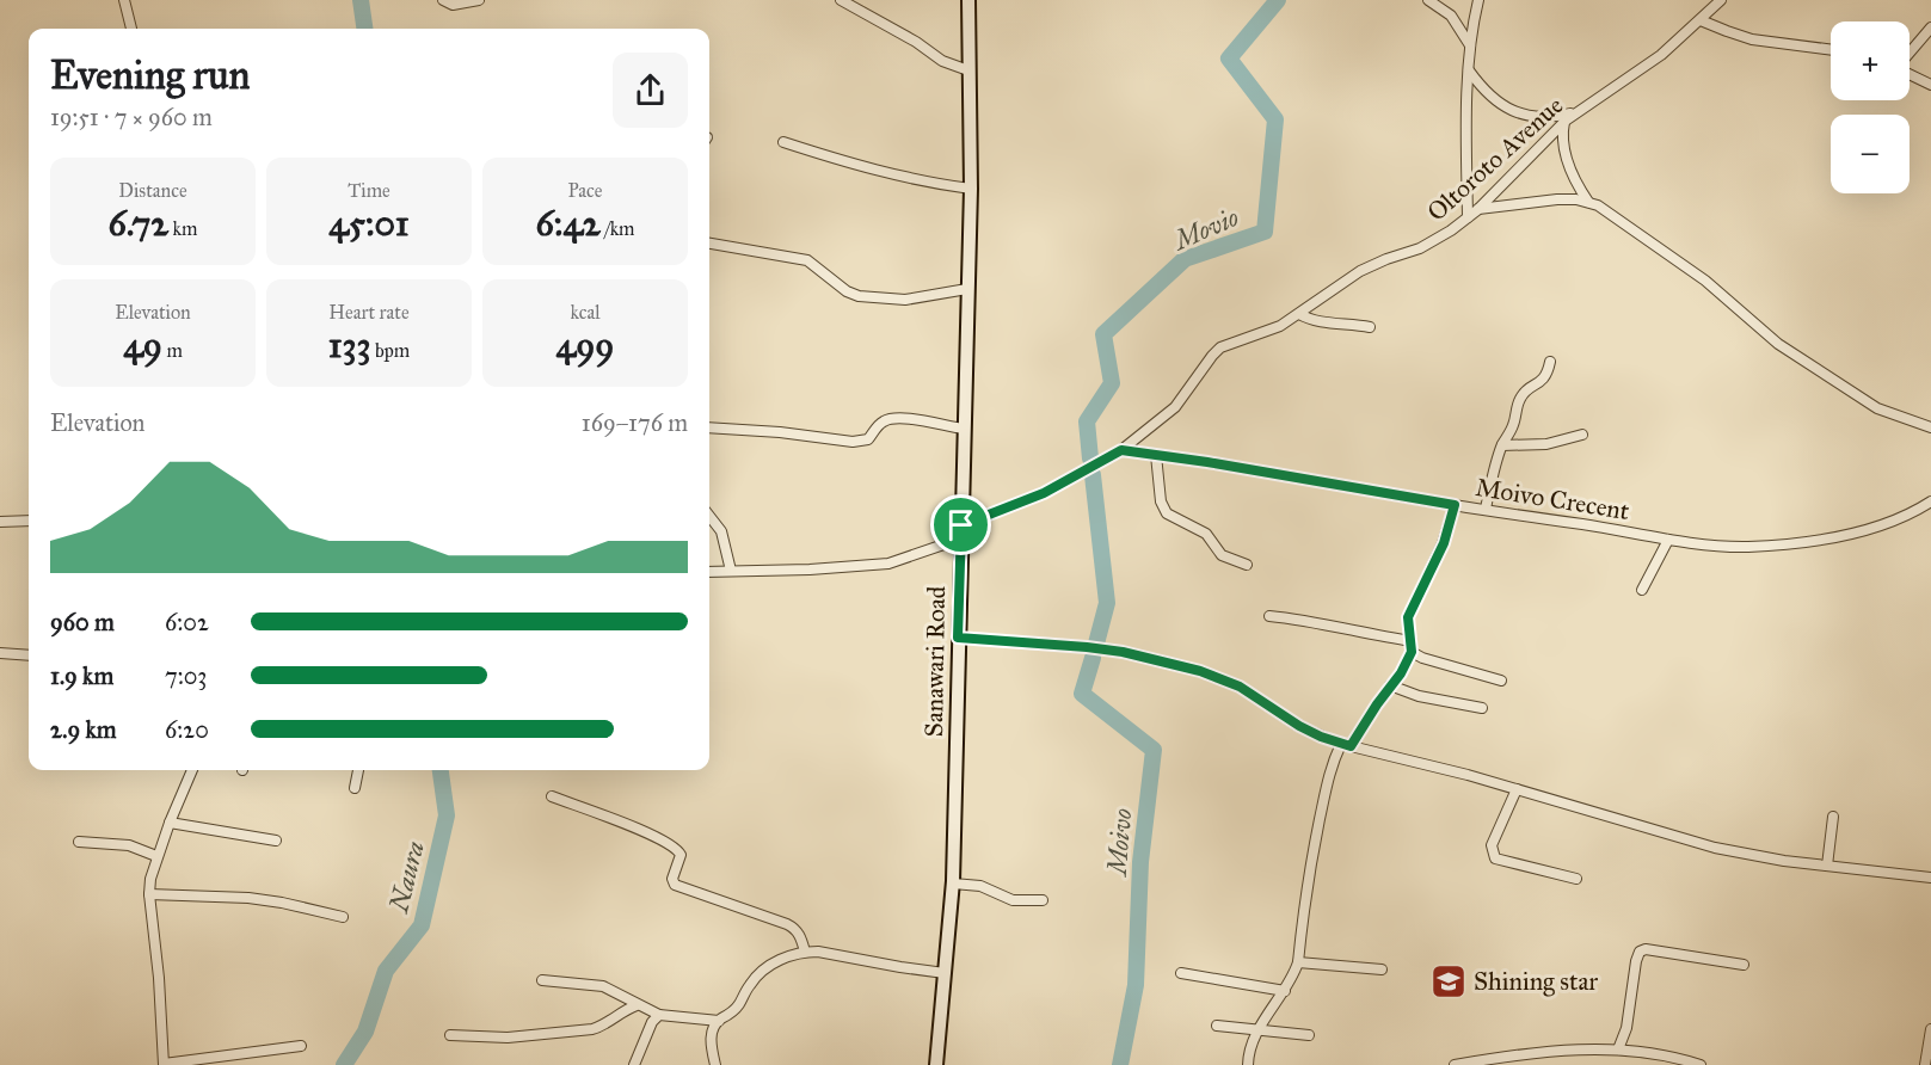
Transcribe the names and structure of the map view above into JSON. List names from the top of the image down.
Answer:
{
  "streets": {
    "street": ["Oltoroto Avenue", "Moivo Crecent", "Sanawari Road"]
  },
  "crossings": [
    ["Oltoroto Avenue", "Moivo Crecent"],
    ["Oltoroto Avenue", "Sanawari Road"]
  ],
  "water": ["Movio", "Moivo", "Naura"],
  "places": {
    "school or university": ["Shining star"]
  },
  "page": {
    "map_buttons": ["+", "−"],
    "heading": ["Evening run", "19:51 · 7 × 960 m"],
    "stats": [
      ["Distance", "6.72 km"],
      ["Time", "45:01"],
      ["Pace", "6:42 /km"],
      ["Elevation", "49 m"],
      ["Heart rate", "133 bpm"],
      ["kcal", "499"]
    ],
    "chart": ["Elevation", "169–176 m"],
    "list": [
      {
        "name": "960 m",
        "note": "6:02"
      },
      {
        "name": "1.9 km",
        "note": "7:03"
      },
      {
        "name": "2.9 km",
        "note": "6:20"
      }
    ]
  }
}
